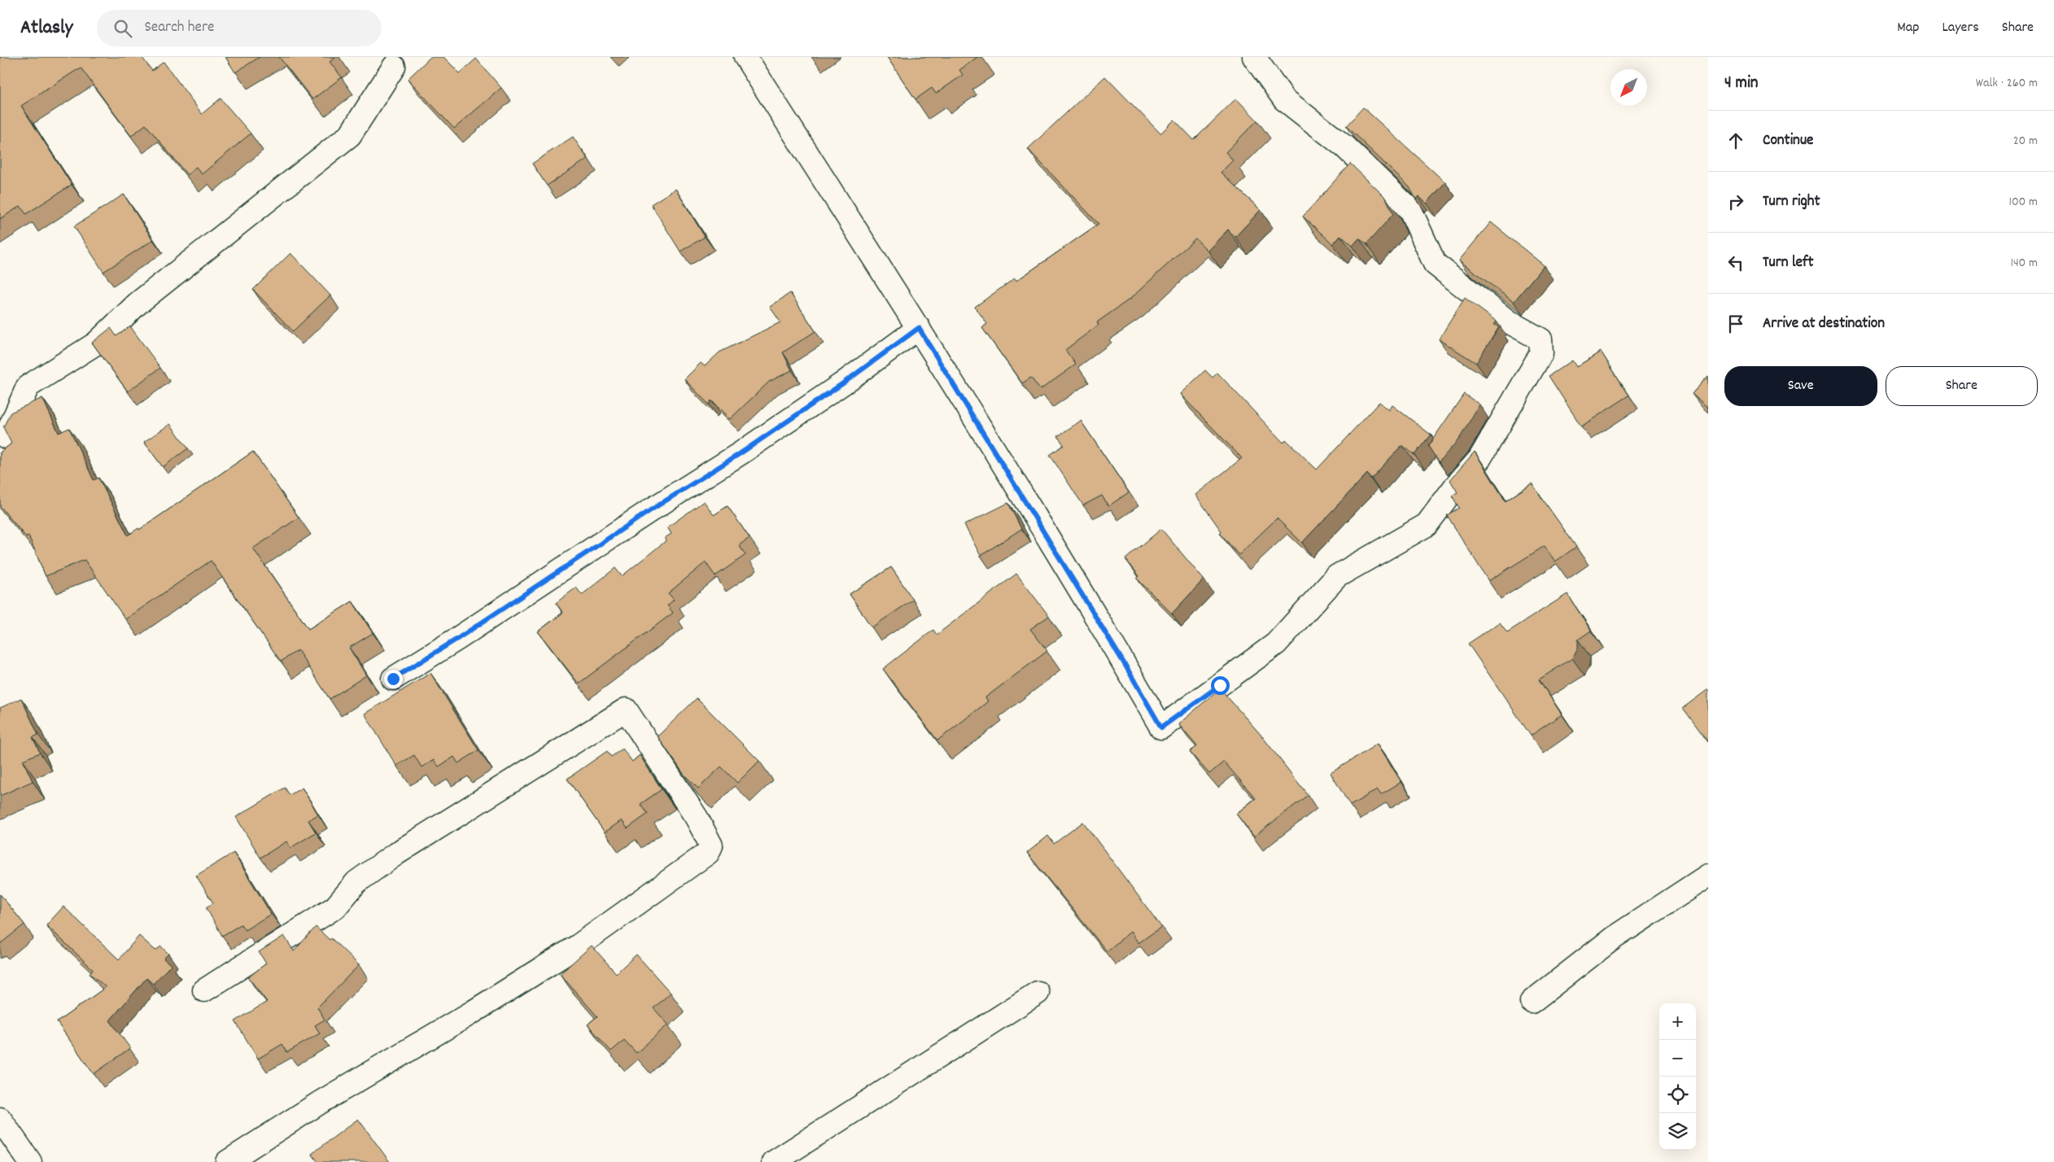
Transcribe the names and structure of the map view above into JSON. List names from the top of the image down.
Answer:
{
  "north": "bottom left",
  "page": {
    "header": "Atlasly",
    "search": "Search here",
    "nav": ["Map", "Layers", "Share"],
    "heading": ["4 min", "Walk · 260 m"],
    "list": [
      ["Continue", "20 m"],
      ["Turn right", "100 m"],
      ["Turn left", "140 m"],
      "Arrive at destination"
    ],
    "buttons": ["Save", "Share"],
    "map_buttons": ["+", "−"]
  }
}
